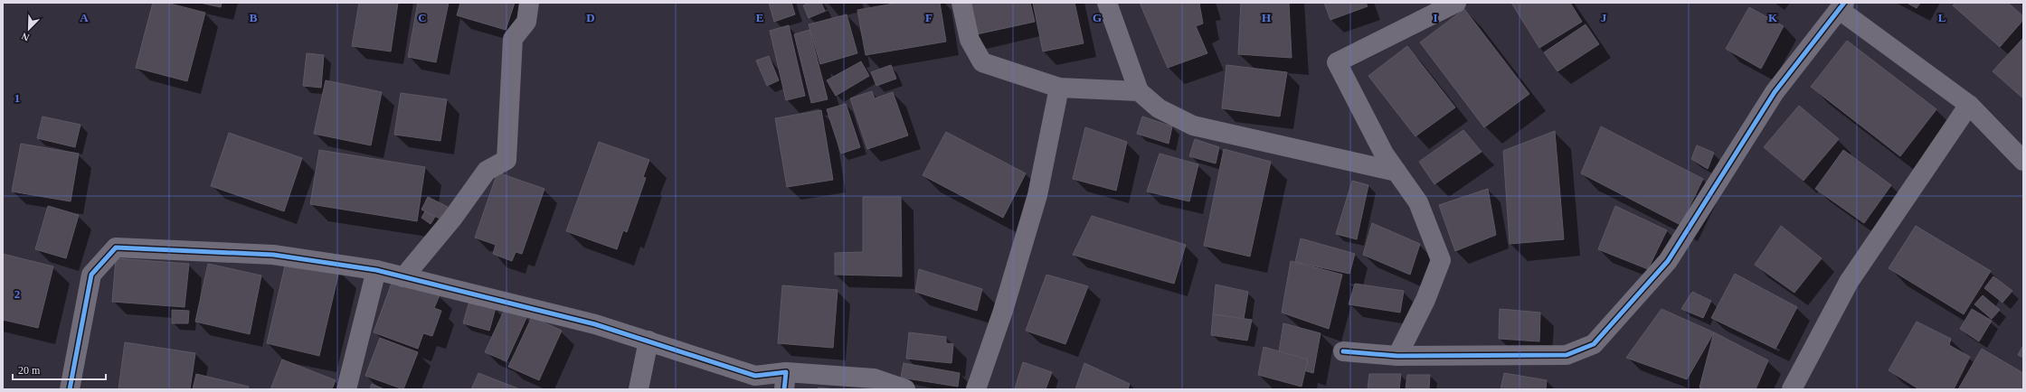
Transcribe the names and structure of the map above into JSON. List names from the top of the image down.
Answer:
{
  "scale_bar": "20 m",
  "north": "bottom left",
  "grid": {
    "columns": [
      "A",
      "B",
      "C",
      "D",
      "E",
      "F",
      "G",
      "H",
      "I",
      "J",
      "K",
      "L"
    ],
    "rows": ["1", "2"]
  }
}
